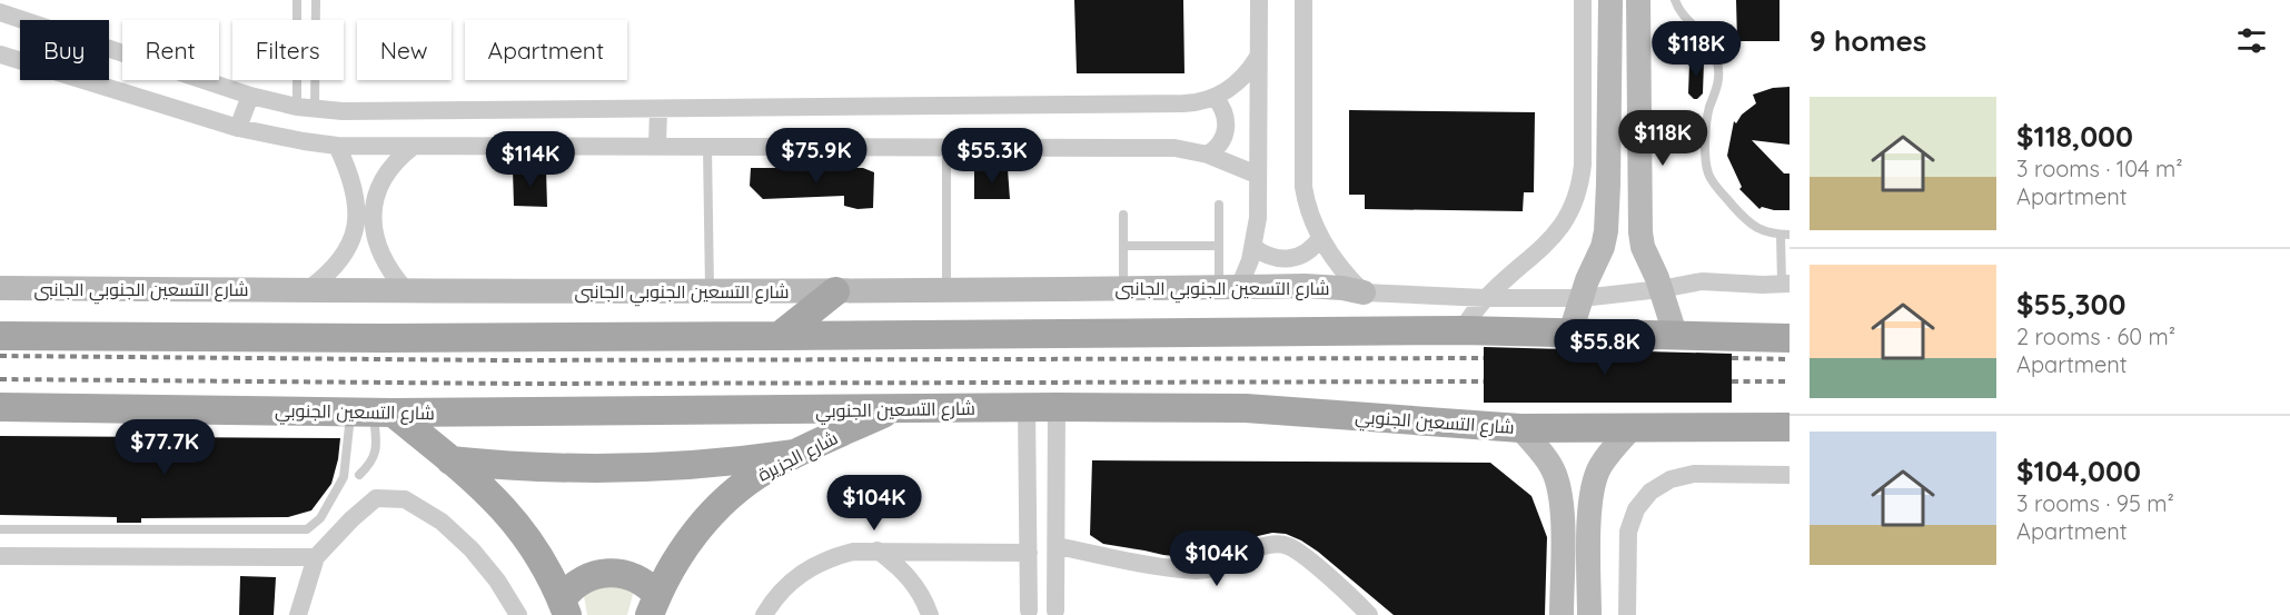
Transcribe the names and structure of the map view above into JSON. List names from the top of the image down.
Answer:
{
  "streets": {
    "main road": ["شارع التسعين الجنوبي", "شارع الجزيرة"],
    "street": ["شارع التسعين الجنوبي الجانبى"]
  },
  "crossings": [
    ["شارع التسعين الجنوبي", "شارع الجزيرة"]
  ],
  "page": {
    "heading": "9 homes",
    "chip": [
      "Buy",
      "Rent",
      "Filters",
      "New",
      "Apartment"
    ],
    "price": [
      "$118K",
      "$118K",
      "$75.9K",
      "$55.3K",
      "$114K",
      "$55.8K",
      "$77.7K",
      "$104K",
      "$104K"
    ],
    "list": [
      {
        "name": "$118,000",
        "note": "3 rooms · 104 m² · Apartment"
      },
      {
        "name": "$55,300",
        "note": "2 rooms · 60 m² · Apartment"
      },
      {
        "name": "$104,000",
        "note": "3 rooms · 95 m² · Apartment"
      }
    ]
  }
}
